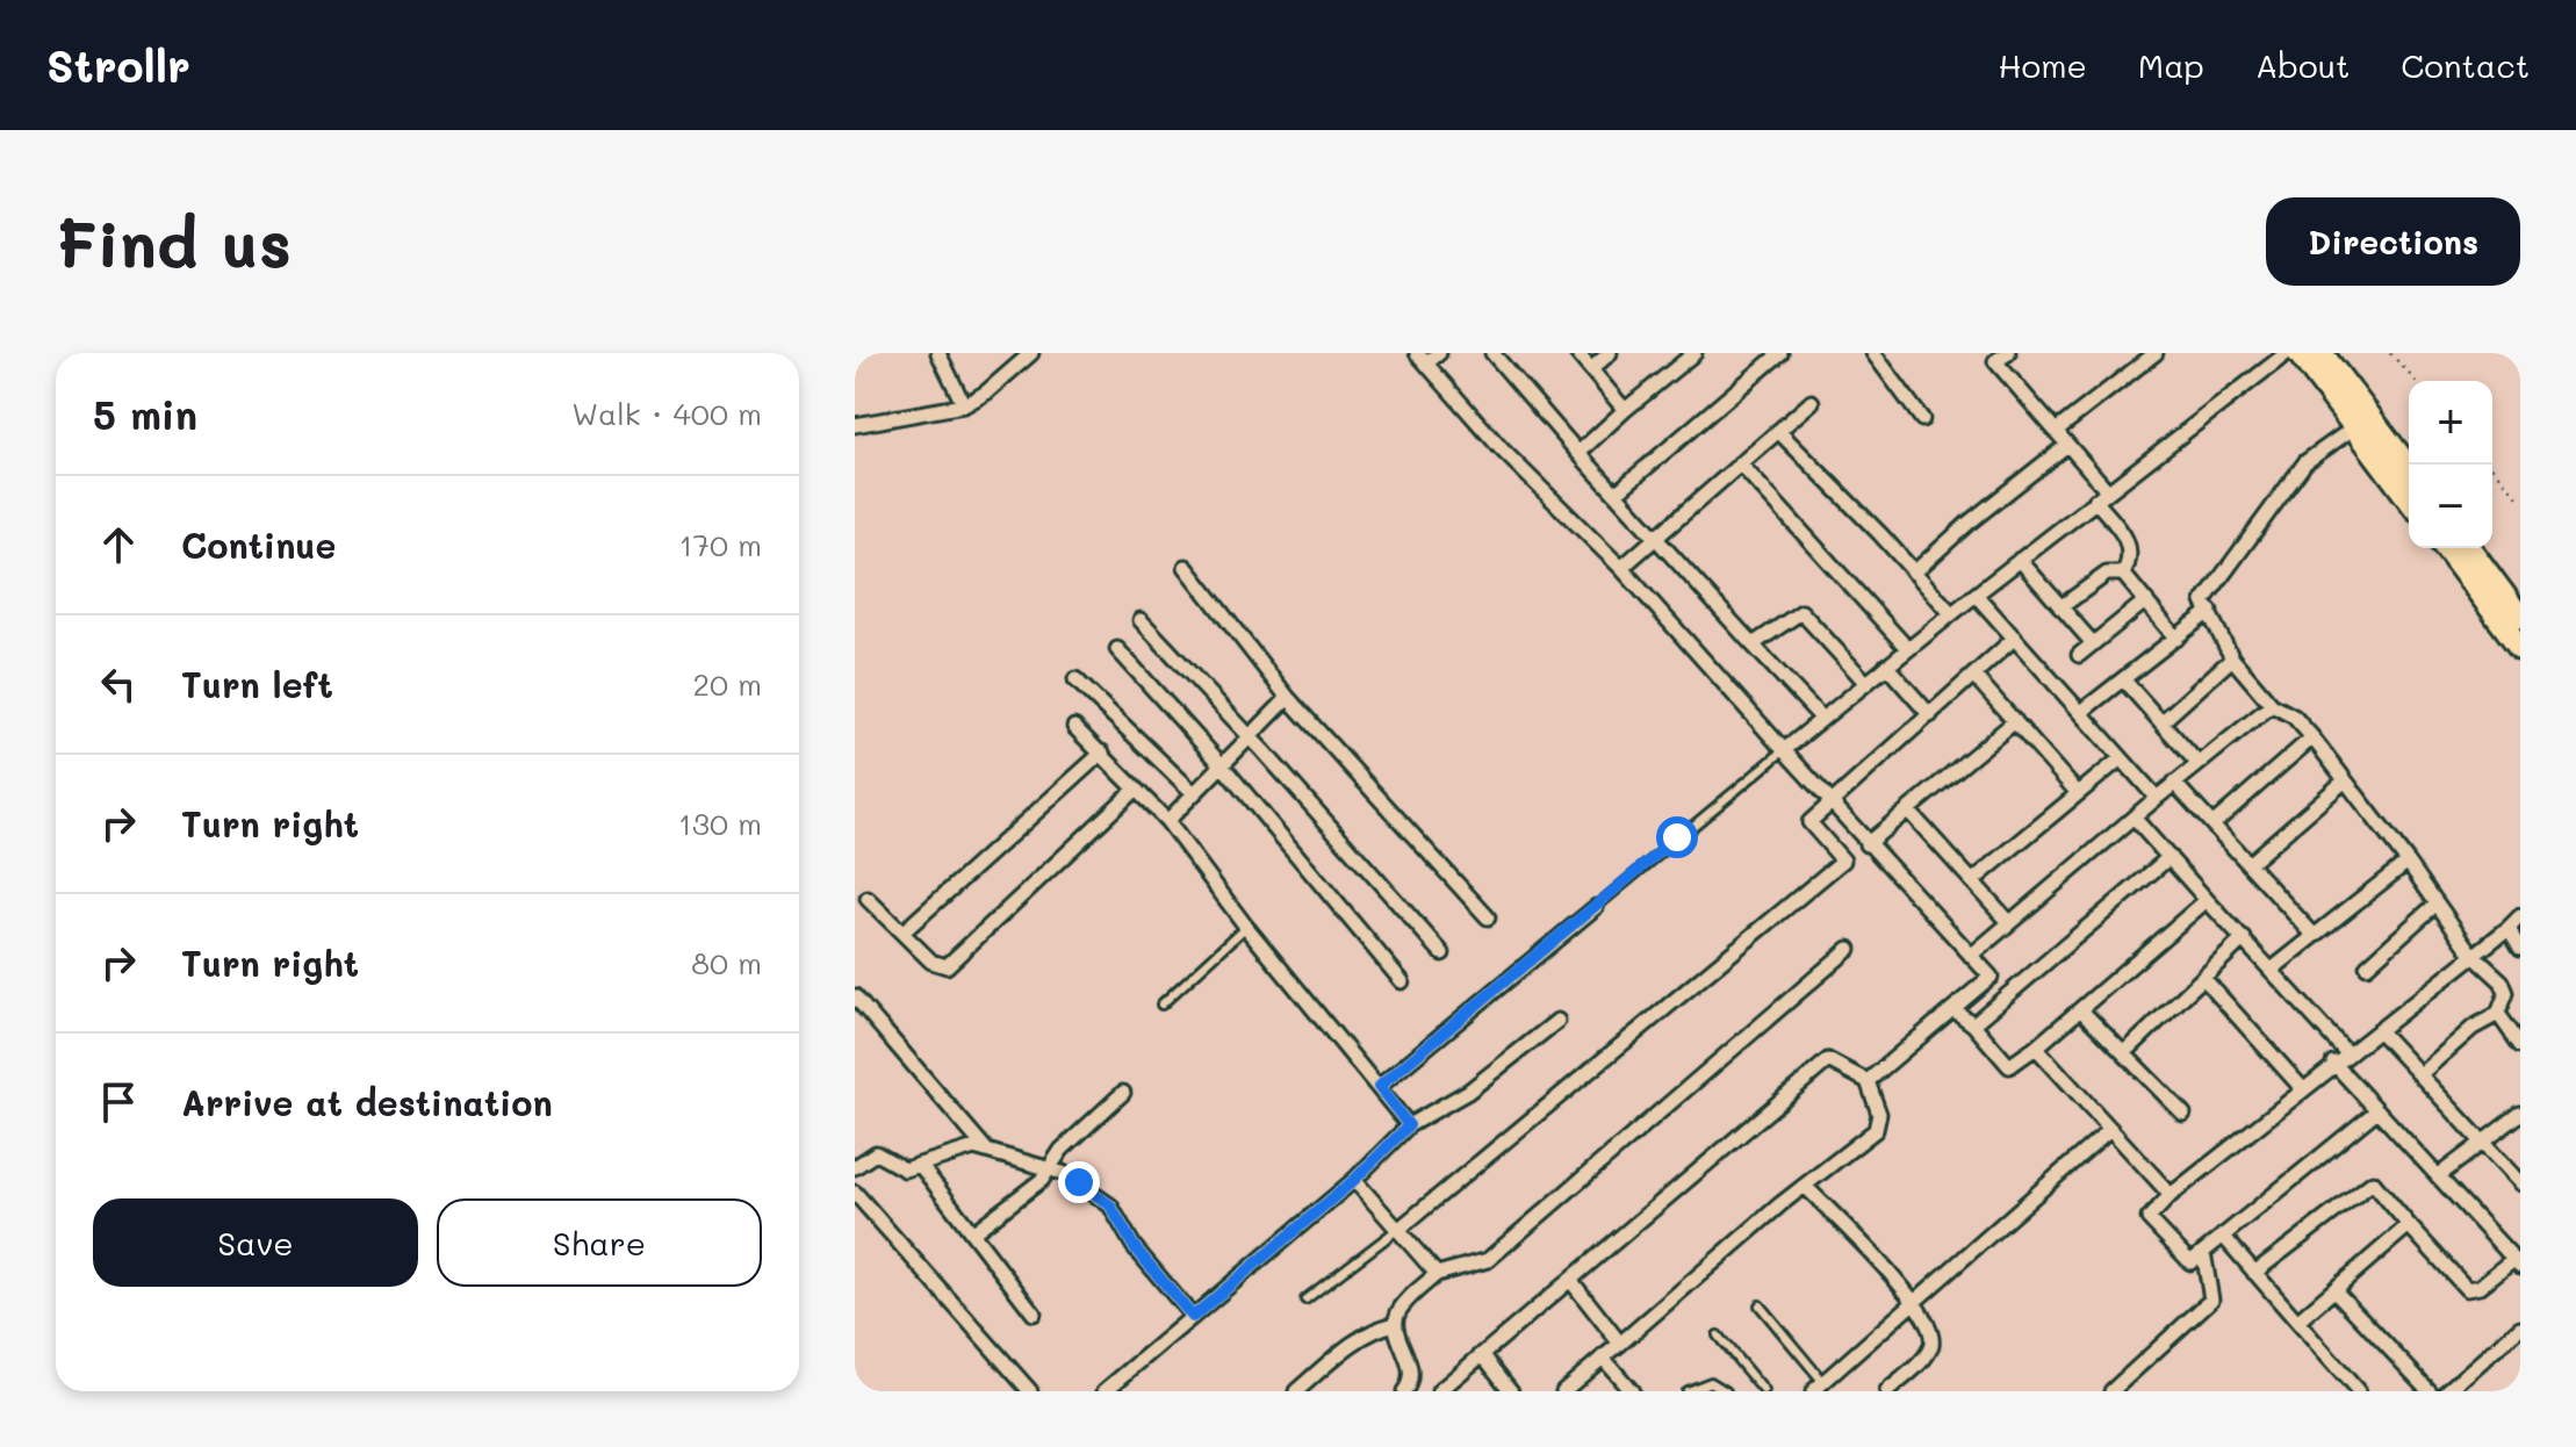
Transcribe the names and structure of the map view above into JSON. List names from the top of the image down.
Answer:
{
  "page": {
    "header": "Strollr",
    "nav": [
      "Home",
      "Map",
      "About",
      "Contact"
    ],
    "buttons": [
      "Directions",
      ["Save", "Share"]
    ],
    "title": "Find us",
    "heading": ["5 min", "Walk · 400 m"],
    "map_buttons": ["+", "−"],
    "list": [
      ["Continue", "170 m"],
      ["Turn left", "20 m"],
      ["Turn right", "130 m"],
      ["Turn right", "80 m"],
      "Arrive at destination"
    ]
  }
}
